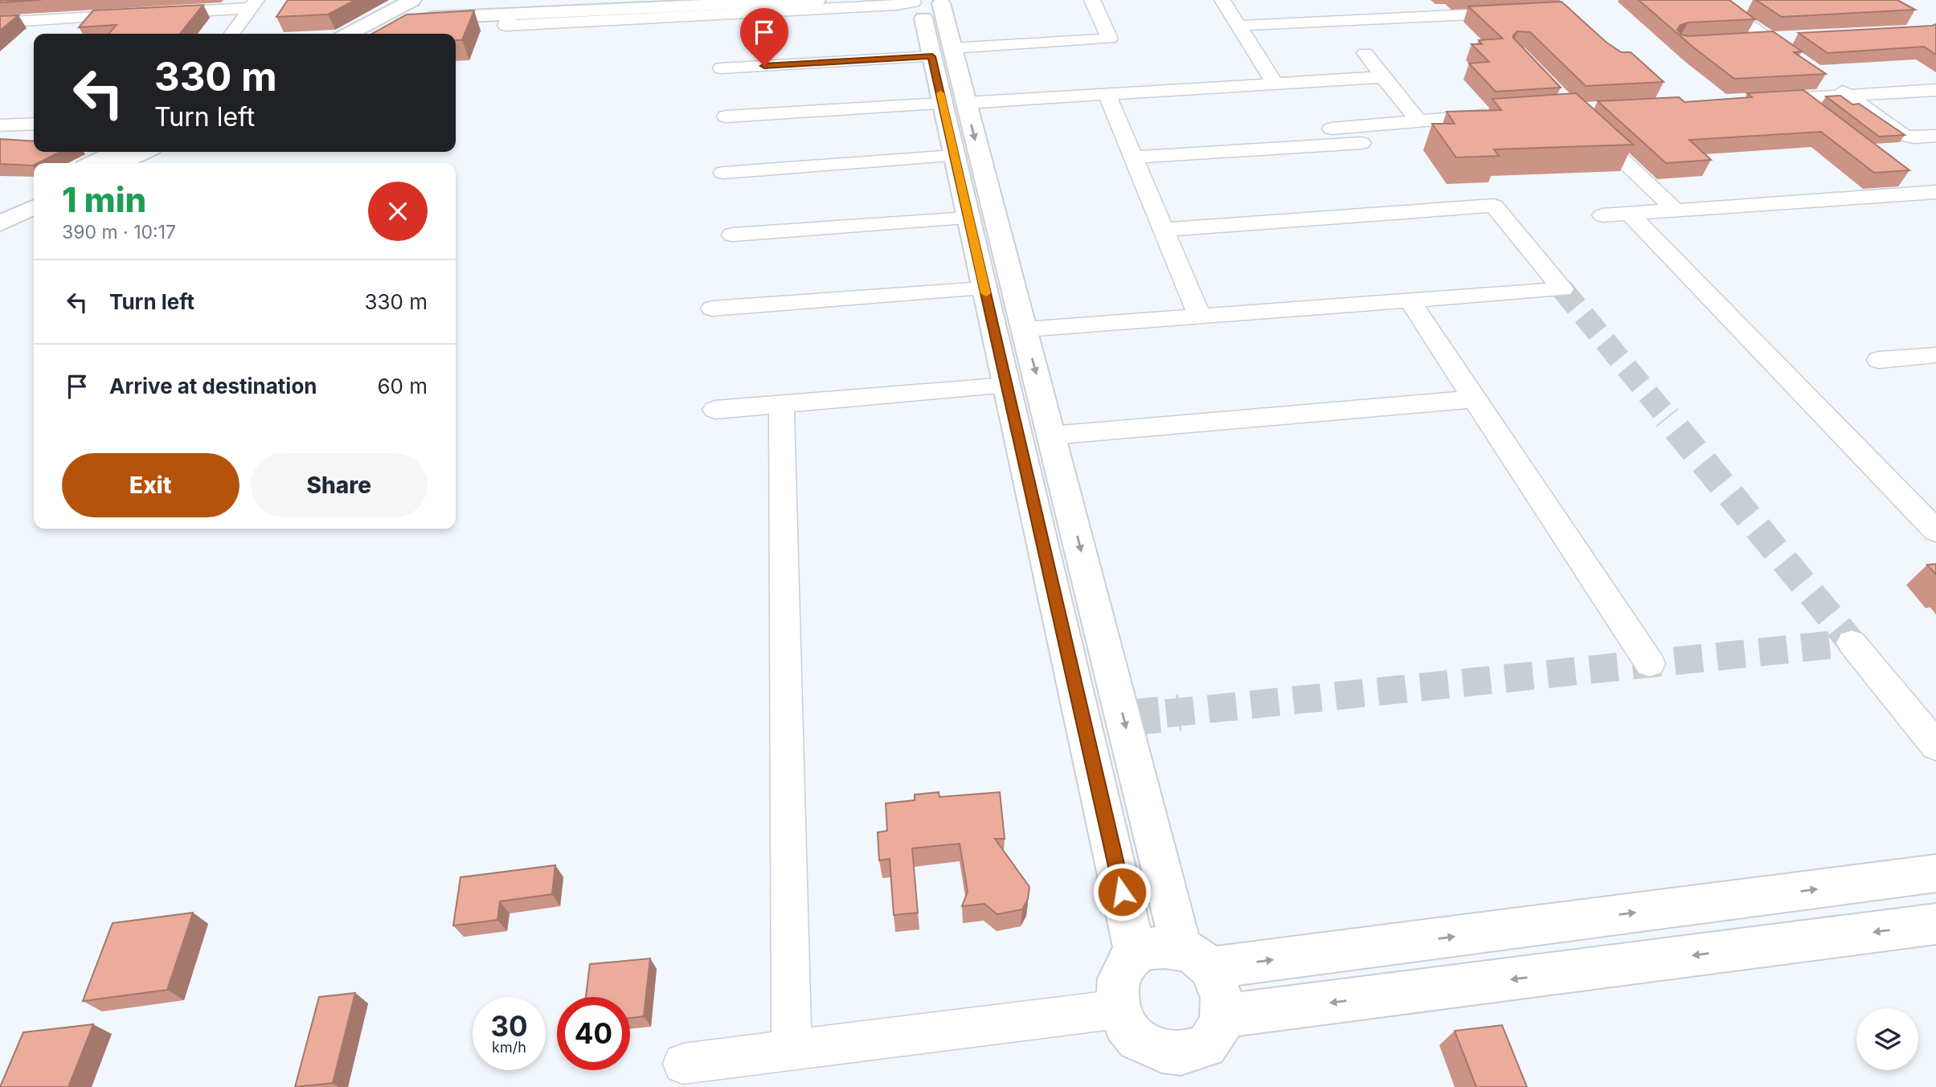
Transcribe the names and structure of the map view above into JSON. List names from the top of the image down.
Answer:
{
  "page": {
    "turn": ["330 m", "Turn left"],
    "heading": ["1 min", "390 m · 10:17"],
    "list": [
      {
        "name": "Turn left",
        "value": "330 m"
      },
      {
        "name": "Arrive at destination",
        "value": "60 m"
      }
    ],
    "buttons": ["Exit", "Share"],
    "speed": "30 km/h",
    "limit": "40"
  }
}
